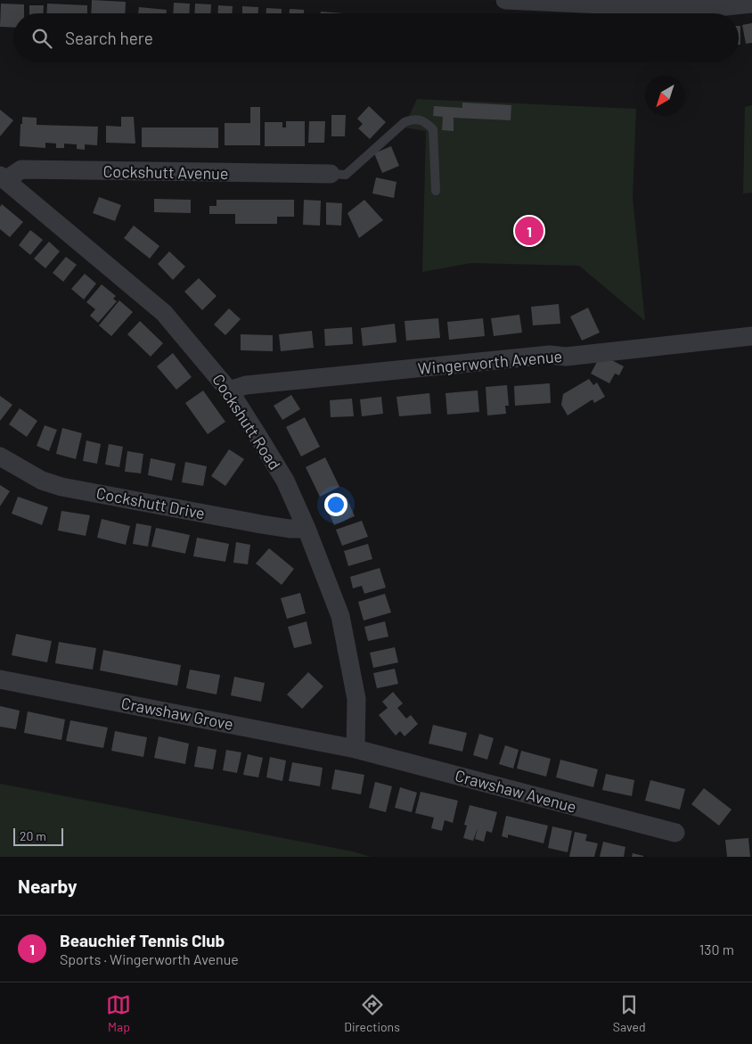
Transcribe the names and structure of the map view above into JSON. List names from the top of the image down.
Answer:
{
  "streets": {
    "street": [
      "Cockshutt Avenue",
      "Wingerworth Avenue",
      "Cockshutt Road",
      "Cockshutt Drive",
      "Crawshaw Grove",
      "Crawshaw Avenue"
    ]
  },
  "crossings": [
    ["Cockshutt Avenue", "Cockshutt Road"],
    ["Wingerworth Avenue", "Cockshutt Road"],
    ["Cockshutt Road", "Cockshutt Drive"],
    ["Cockshutt Road", "Crawshaw Grove"],
    ["Cockshutt Road", "Crawshaw Avenue"],
    ["Crawshaw Grove", "Crawshaw Avenue"]
  ],
  "scale_bar": "20 m",
  "north": "bottom left",
  "page": {
    "search": "Search here",
    "pins": "1",
    "scale": "20 m",
    "heading": "Nearby",
    "list": [
      {
        "mark": "1",
        "name": "Beauchief Tennis Club",
        "note": "Sports · Wingerworth Avenue",
        "value": "130 m"
      }
    ],
    "nav": ["Map", "Directions", "Saved"]
  }
}
